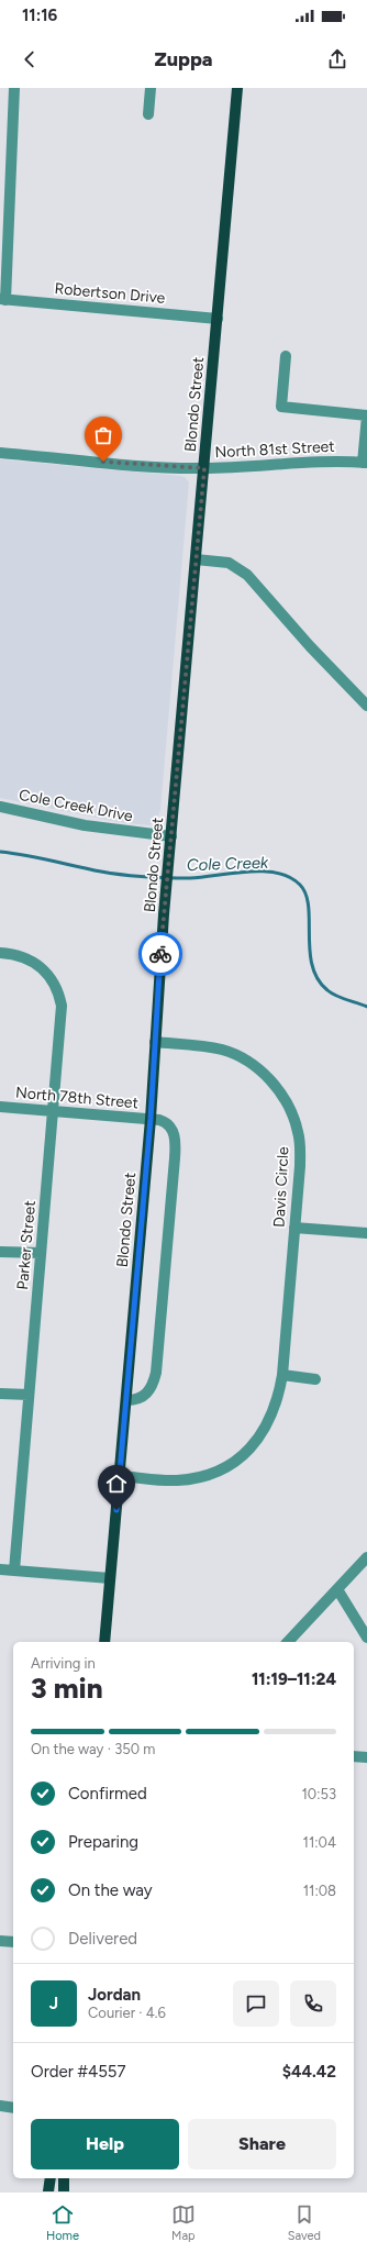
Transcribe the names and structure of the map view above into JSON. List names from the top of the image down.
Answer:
{
  "streets": {
    "main road": ["Blondo Street"],
    "street": [
      "Robertson Drive",
      "North 81st Street",
      "Cole Creek Drive",
      "North 78th Street",
      "Davis Circle",
      "Parker Street"
    ]
  },
  "crossings": [
    ["Robertson Drive", "Blondo Street"],
    ["Blondo Street", "North 81st Street"],
    ["Blondo Street", "Cole Creek Drive"],
    ["Blondo Street", "North 78th Street"],
    ["Blondo Street", "Davis Circle"],
    ["North 78th Street", "Parker Street"]
  ],
  "water": ["Cole Creek"],
  "page": {
    "status": "11:16",
    "header": "Zuppa",
    "heading": ["3 min", "Arriving in", "11:19–11:24"],
    "panel": [
      "Jordan",
      "Courier · 4.6",
      "Order #4557",
      "$44.42"
    ],
    "bar": "On the way · 350 m",
    "list": [
      ["Confirmed", "10:53"],
      ["Preparing", "11:04"],
      ["On the way", "11:08"],
      "Delivered"
    ],
    "round": "J",
    "buttons": ["Help", "Share"],
    "tabs": ["Home", "Map", "Saved"]
  }
}
